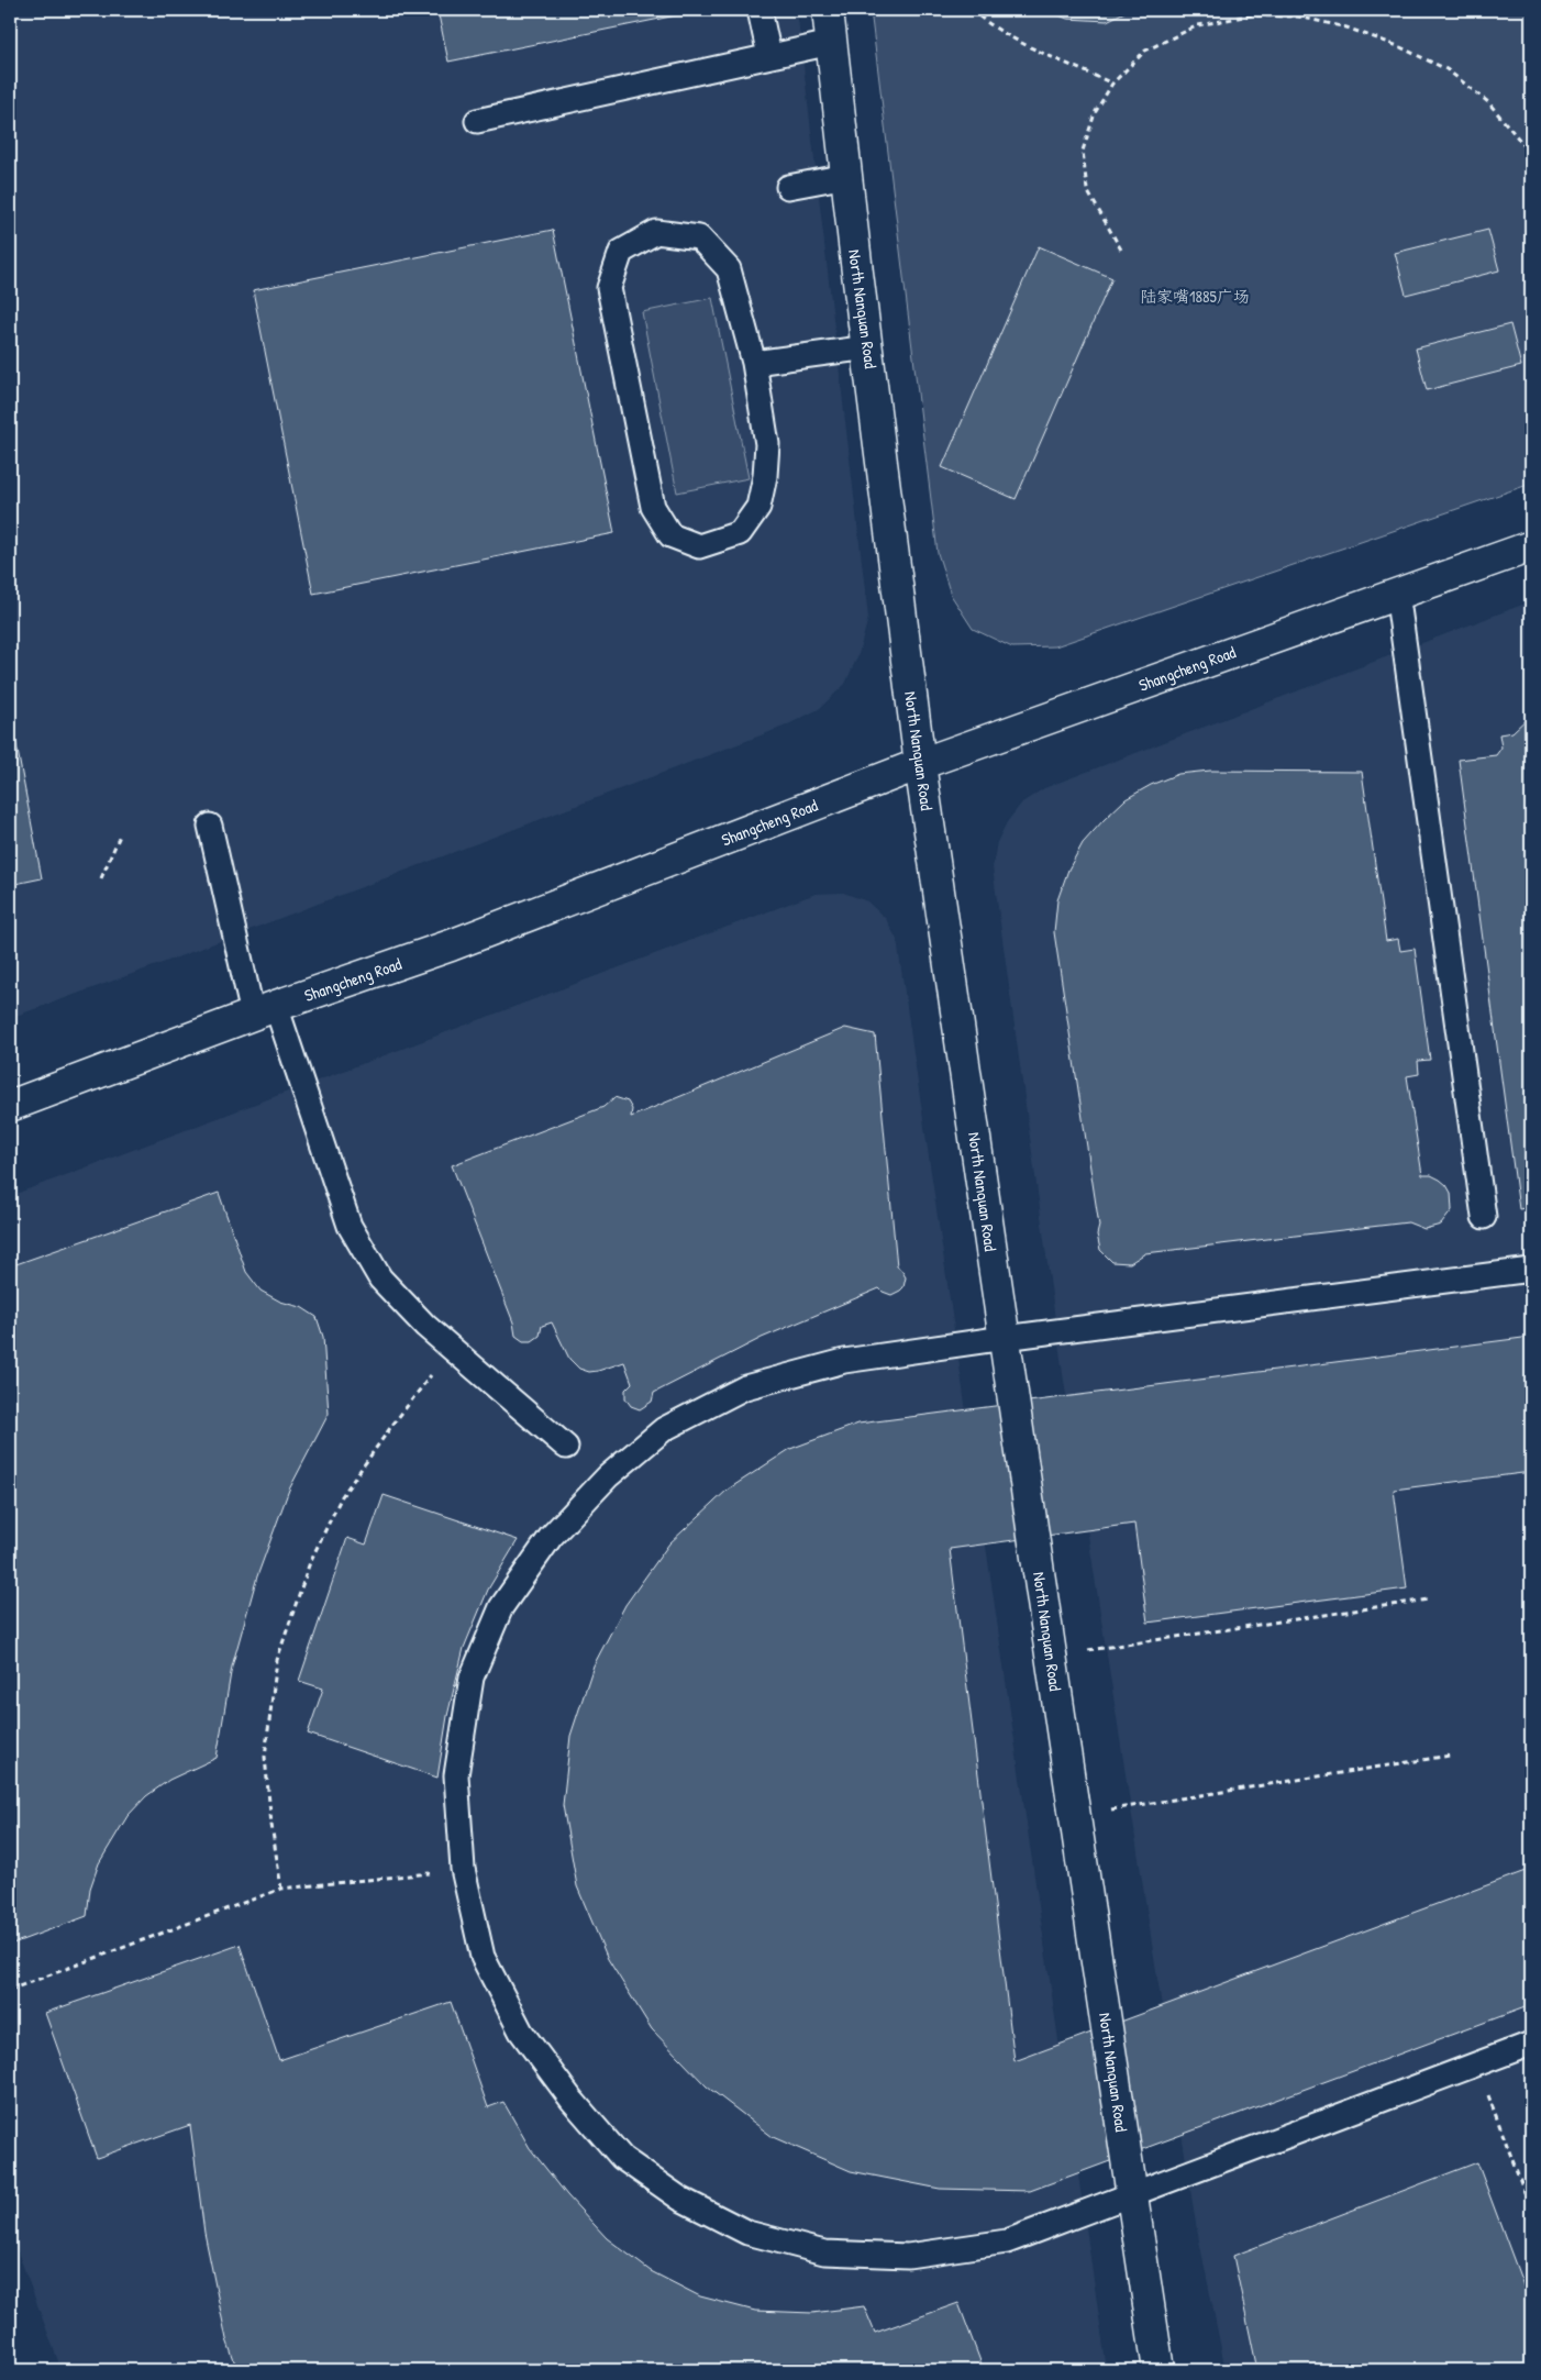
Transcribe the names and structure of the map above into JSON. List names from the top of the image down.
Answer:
{
  "streets": {
    "street": ["North Nanquan Road", "Shangcheng Road"]
  },
  "crossings": [
    ["North Nanquan Road", "Shangcheng Road"]
  ],
  "parks": ["陆家嘴1885广场"]
}
